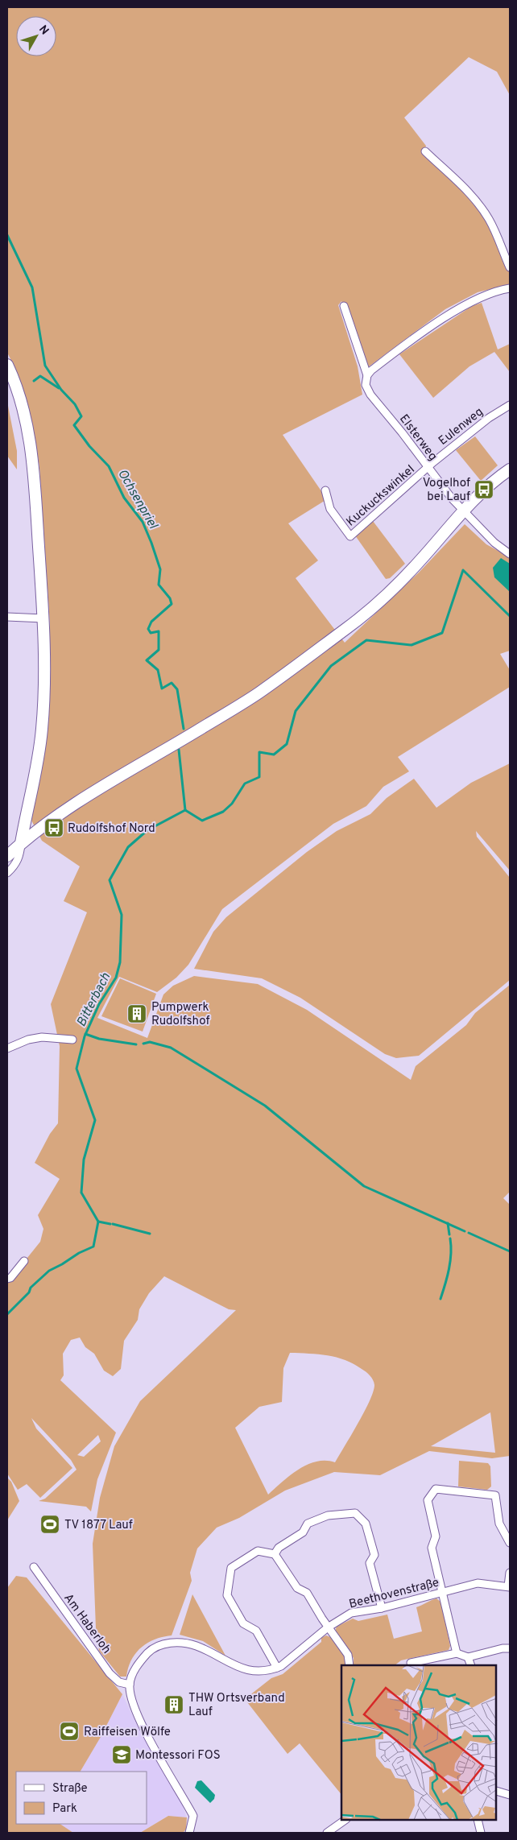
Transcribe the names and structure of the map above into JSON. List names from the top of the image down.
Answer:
{
  "streets": {
    "street": [
      "Eulenweg",
      "Elsterweg",
      "Kuckuckswinkel",
      "Beethovenstraße",
      "Am Haberloh"
    ]
  },
  "crossings": [
    ["Eulenweg", "Elsterweg"],
    ["Eulenweg", "Kuckuckswinkel"],
    ["Elsterweg", "Kuckuckswinkel"],
    ["Beethovenstraße", "Am Haberloh"]
  ],
  "water": ["Ochsenpriel", "Bitterbach"],
  "places": {
    "bus stop": ["Vogelhof bei Lauf", "Rudolfshof Nord"],
    "building": ["Pumpwerk Rudolfshof", "THW Ortsverband Lauf"],
    "sports": ["TV 1877 Lauf", "Raiffeisen Wölfe"],
    "school or university": ["Montessori FOS"]
  },
  "legend": ["Straße", "Park"],
  "north": "top right"
}
